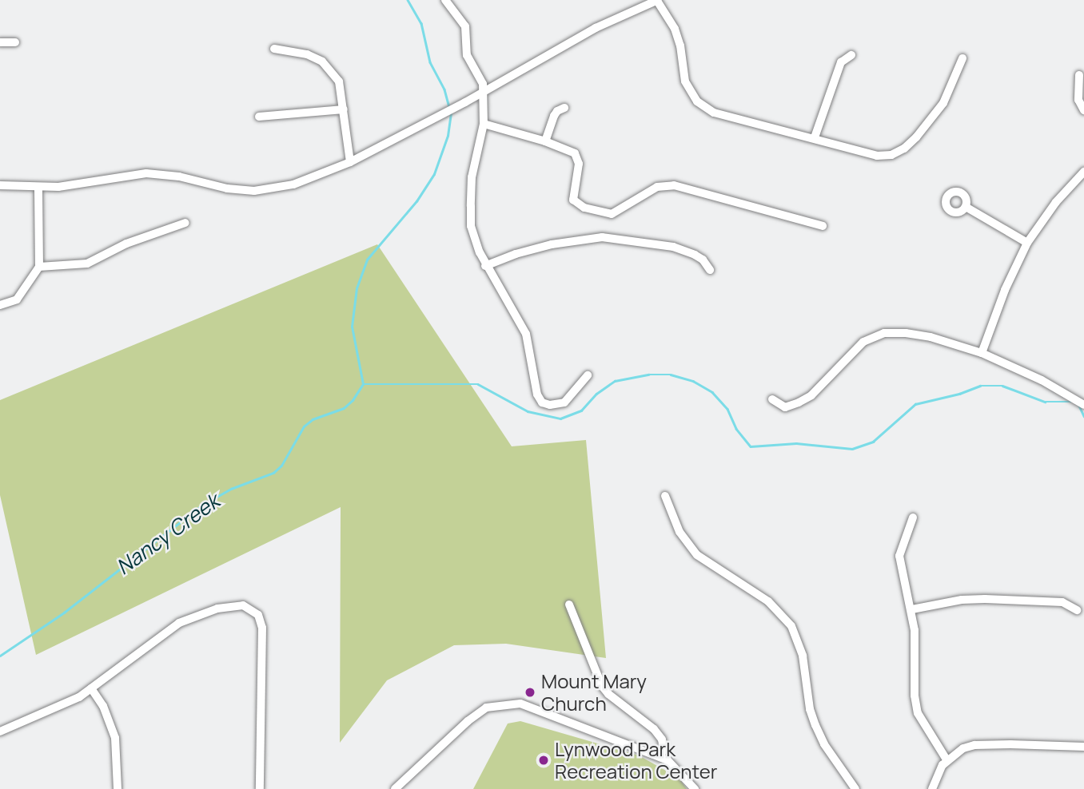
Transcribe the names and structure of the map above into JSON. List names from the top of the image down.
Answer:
{
  "water": ["Nancy Creek"],
  "places": ["Mount Mary Church", "Lynwood Park Recreation Center"]
}
